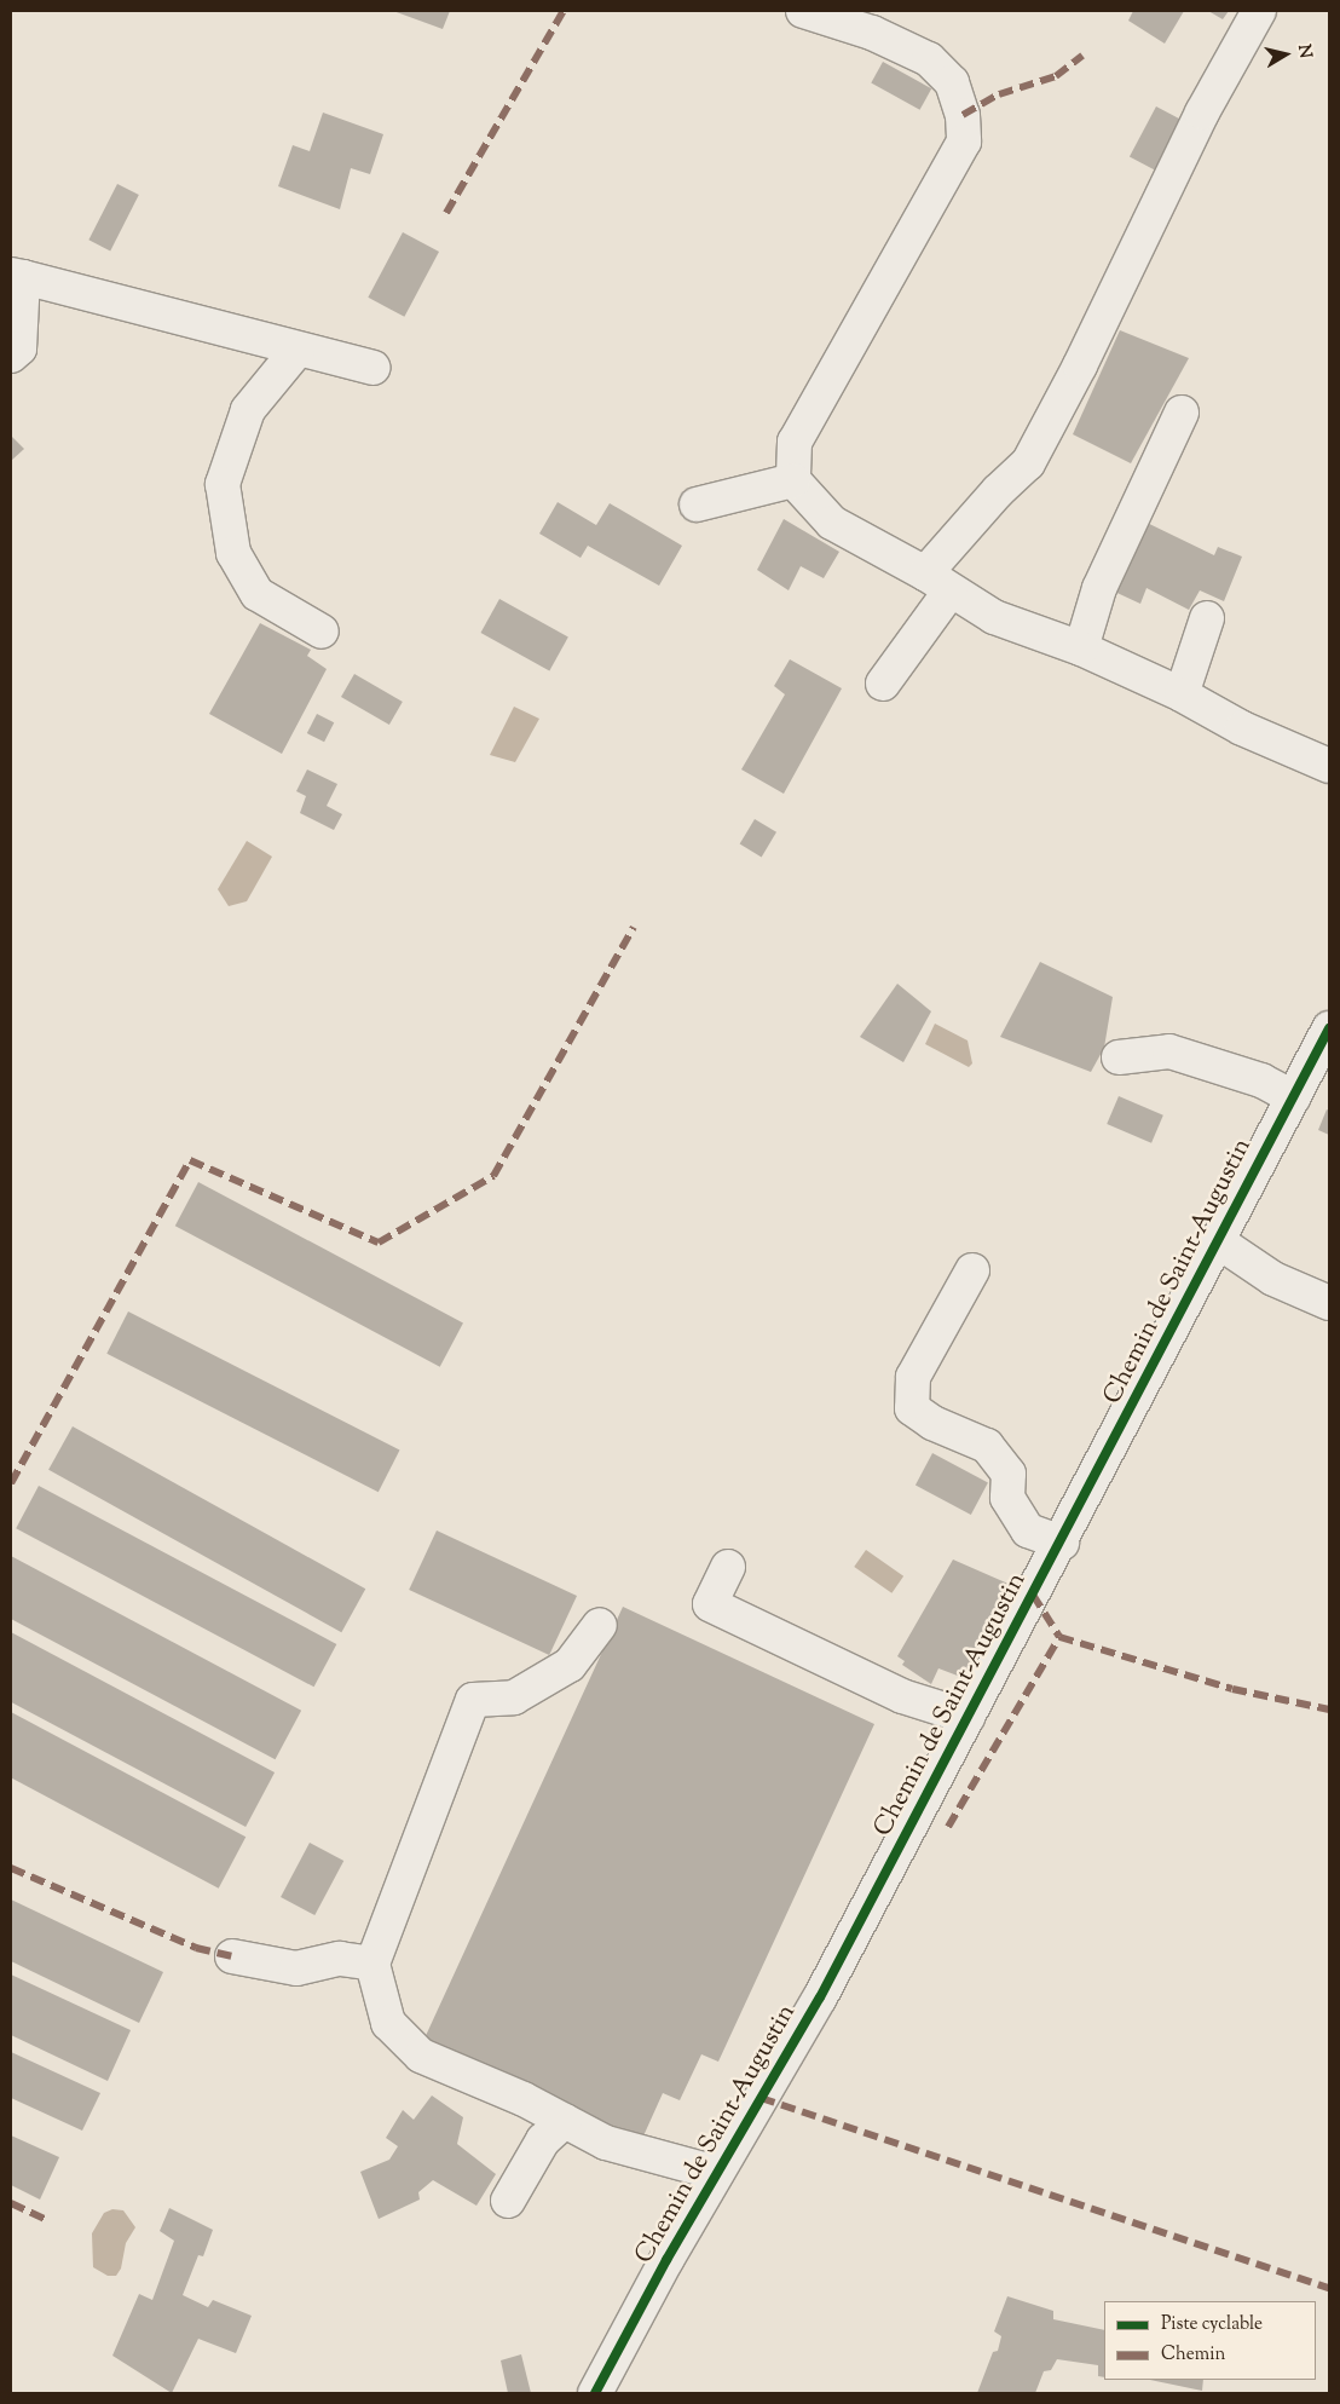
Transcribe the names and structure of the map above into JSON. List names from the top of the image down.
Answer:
{
  "streets": {
    "street": ["Chemin de Saint-Augustin"]
  },
  "legend": ["Piste cyclable", "Chemin"],
  "north": "right"
}
